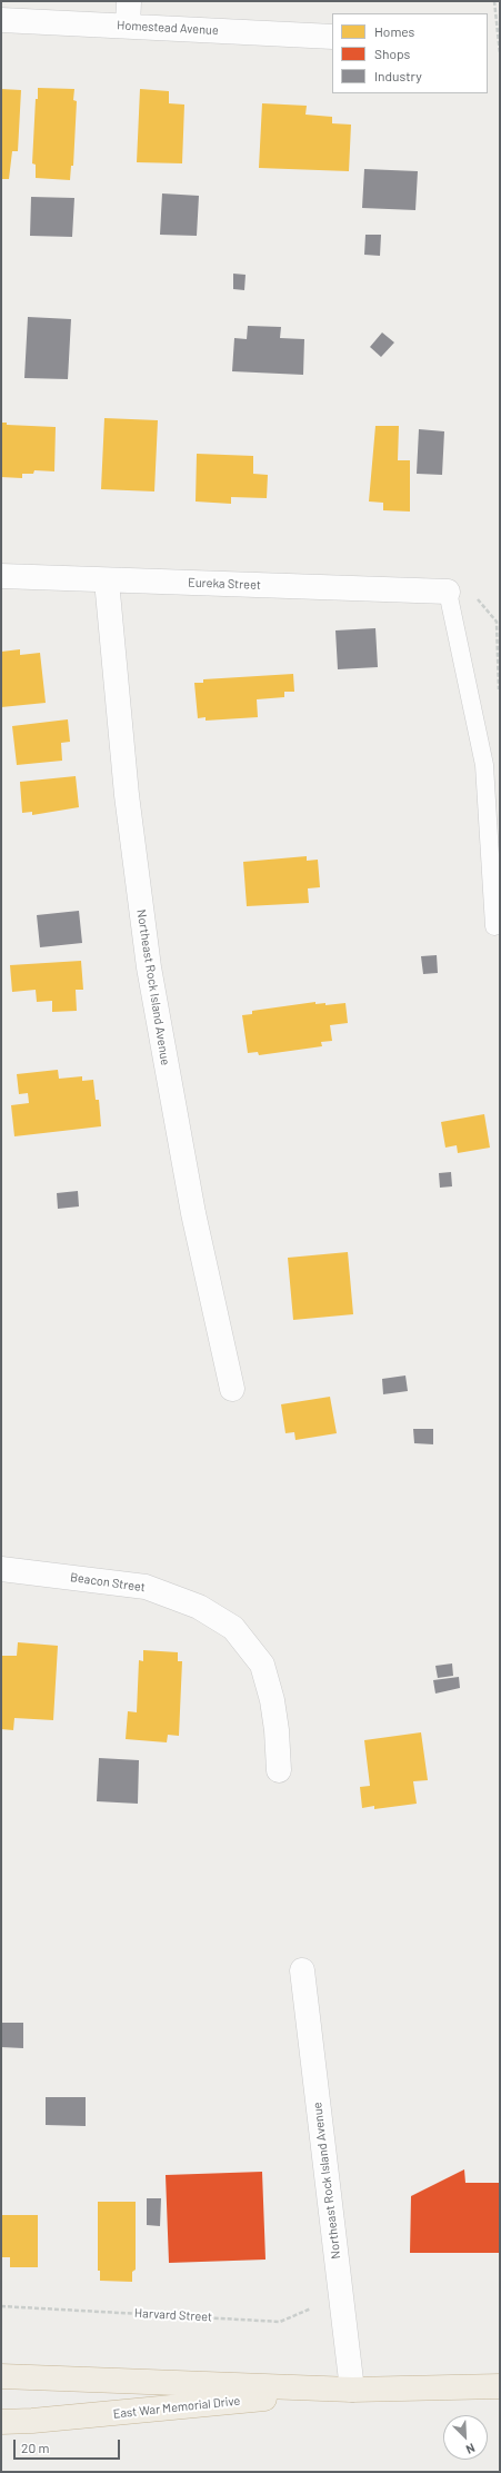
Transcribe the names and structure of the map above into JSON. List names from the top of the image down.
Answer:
{
  "streets": {
    "highway": ["East War Memorial Drive"],
    "street": [
      "Homestead Avenue",
      "Eureka Street",
      "Northeast Rock Island Avenue",
      "Beacon Street"
    ],
    "path": ["Harvard Street"]
  },
  "crossings": [
    ["Eureka Street", "Northeast Rock Island Avenue"],
    ["Northeast Rock Island Avenue", "Harvard Street"],
    ["Northeast Rock Island Avenue", "East War Memorial Drive"]
  ],
  "legend": ["Homes", "Shops", "Industry"],
  "scale_bar": "20 m",
  "north": "bottom right"
}
